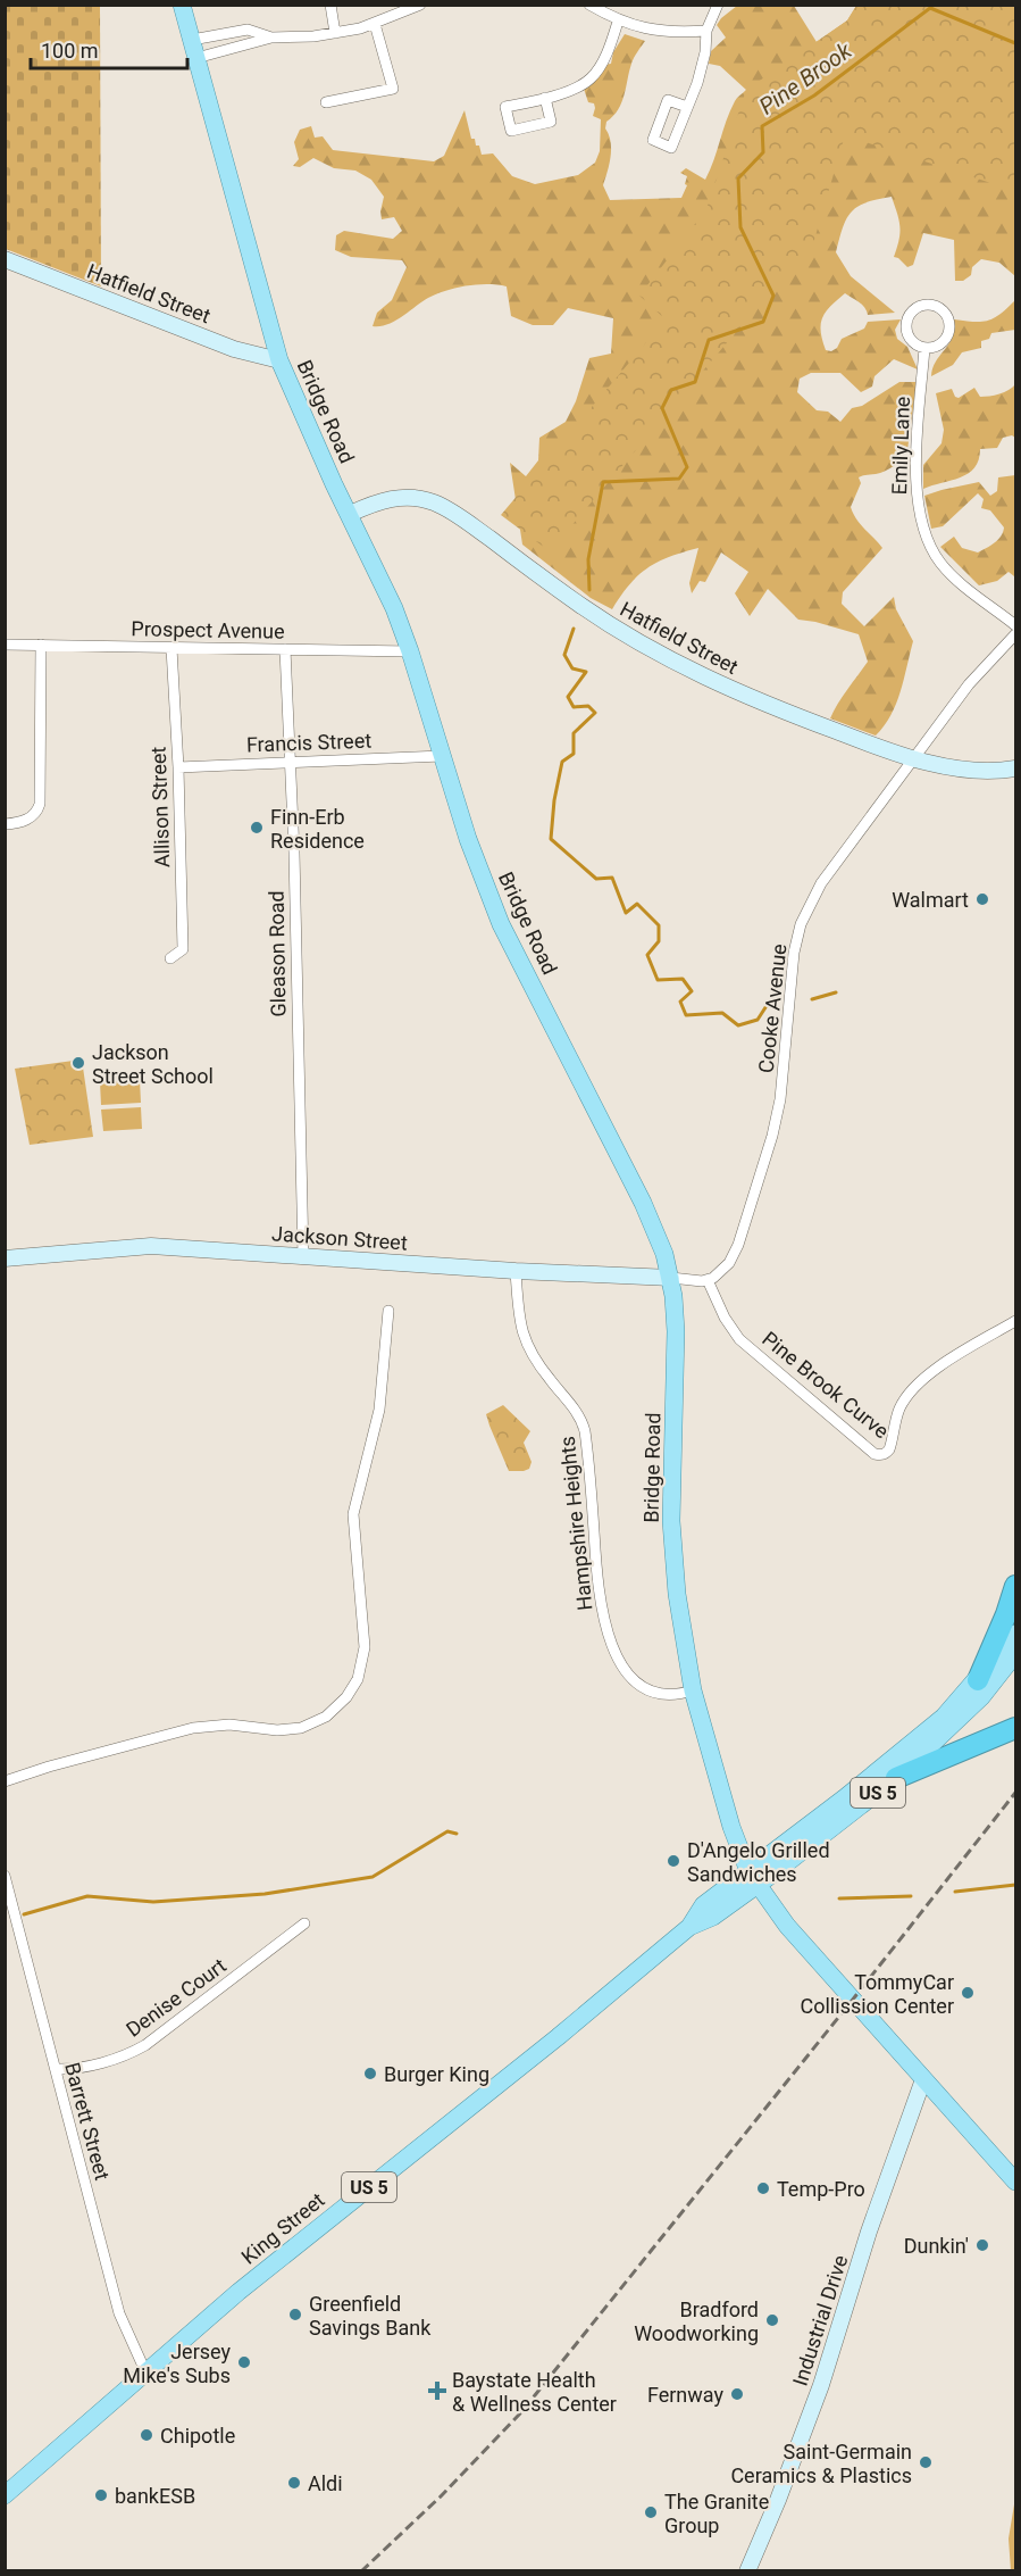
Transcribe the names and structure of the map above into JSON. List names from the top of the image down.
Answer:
{
  "streets": {
    "main road": ["Bridge Road", "US 5", "King Street"],
    "street": [
      "Hatfield Street",
      "Emily Lane",
      "Prospect Avenue",
      "Francis Street",
      "Allison Street",
      "Gleason Road",
      "Cooke Avenue",
      "Jackson Street",
      "Pine Brook Curve",
      "Hampshire Heights",
      "Denise Court",
      "Barrett Street",
      "Industrial Drive"
    ]
  },
  "crossings": [
    ["Hatfield Street", "Bridge Road"],
    ["Hatfield Street", "Cooke Avenue"],
    ["Bridge Road", "Prospect Avenue"],
    ["Bridge Road", "Francis Street"],
    ["Bridge Road", "Jackson Street"],
    ["Bridge Road", "Hampshire Heights"],
    ["Bridge Road", "US 5"],
    ["Bridge Road", "King Street"],
    ["Bridge Road", "Industrial Drive"],
    ["Prospect Avenue", "Allison Street"],
    ["Prospect Avenue", "Gleason Road"],
    ["Francis Street", "Allison Street"],
    ["Francis Street", "Gleason Road"],
    ["Gleason Road", "Jackson Street"],
    ["Cooke Avenue", "Pine Brook Curve"],
    ["Jackson Street", "Hampshire Heights"],
    ["US 5", "King Street"],
    ["Denise Court", "Barrett Street"],
    ["Barrett Street", "King Street"]
  ],
  "water": ["Pine Brook"],
  "places": {
    "other": [
      "Finn-Erb Residence",
      "Walmart",
      "Jackson Street School",
      "D'Angelo Grilled Sandwiches",
      "TommyCar Collission Center",
      "Burger King",
      "Temp-Pro",
      "Dunkin'",
      "Greenfield Savings Bank",
      "Bradford Woodworking",
      "Jersey Mike's Subs",
      "Fernway",
      "Chipotle",
      "Saint-Germain Ceramics & Plastics",
      "Aldi",
      "bankESB",
      "The Granite Group"
    ],
    "health": ["Baystate Health & Wellness Center"]
  },
  "scale_bar": "100 m"
}
